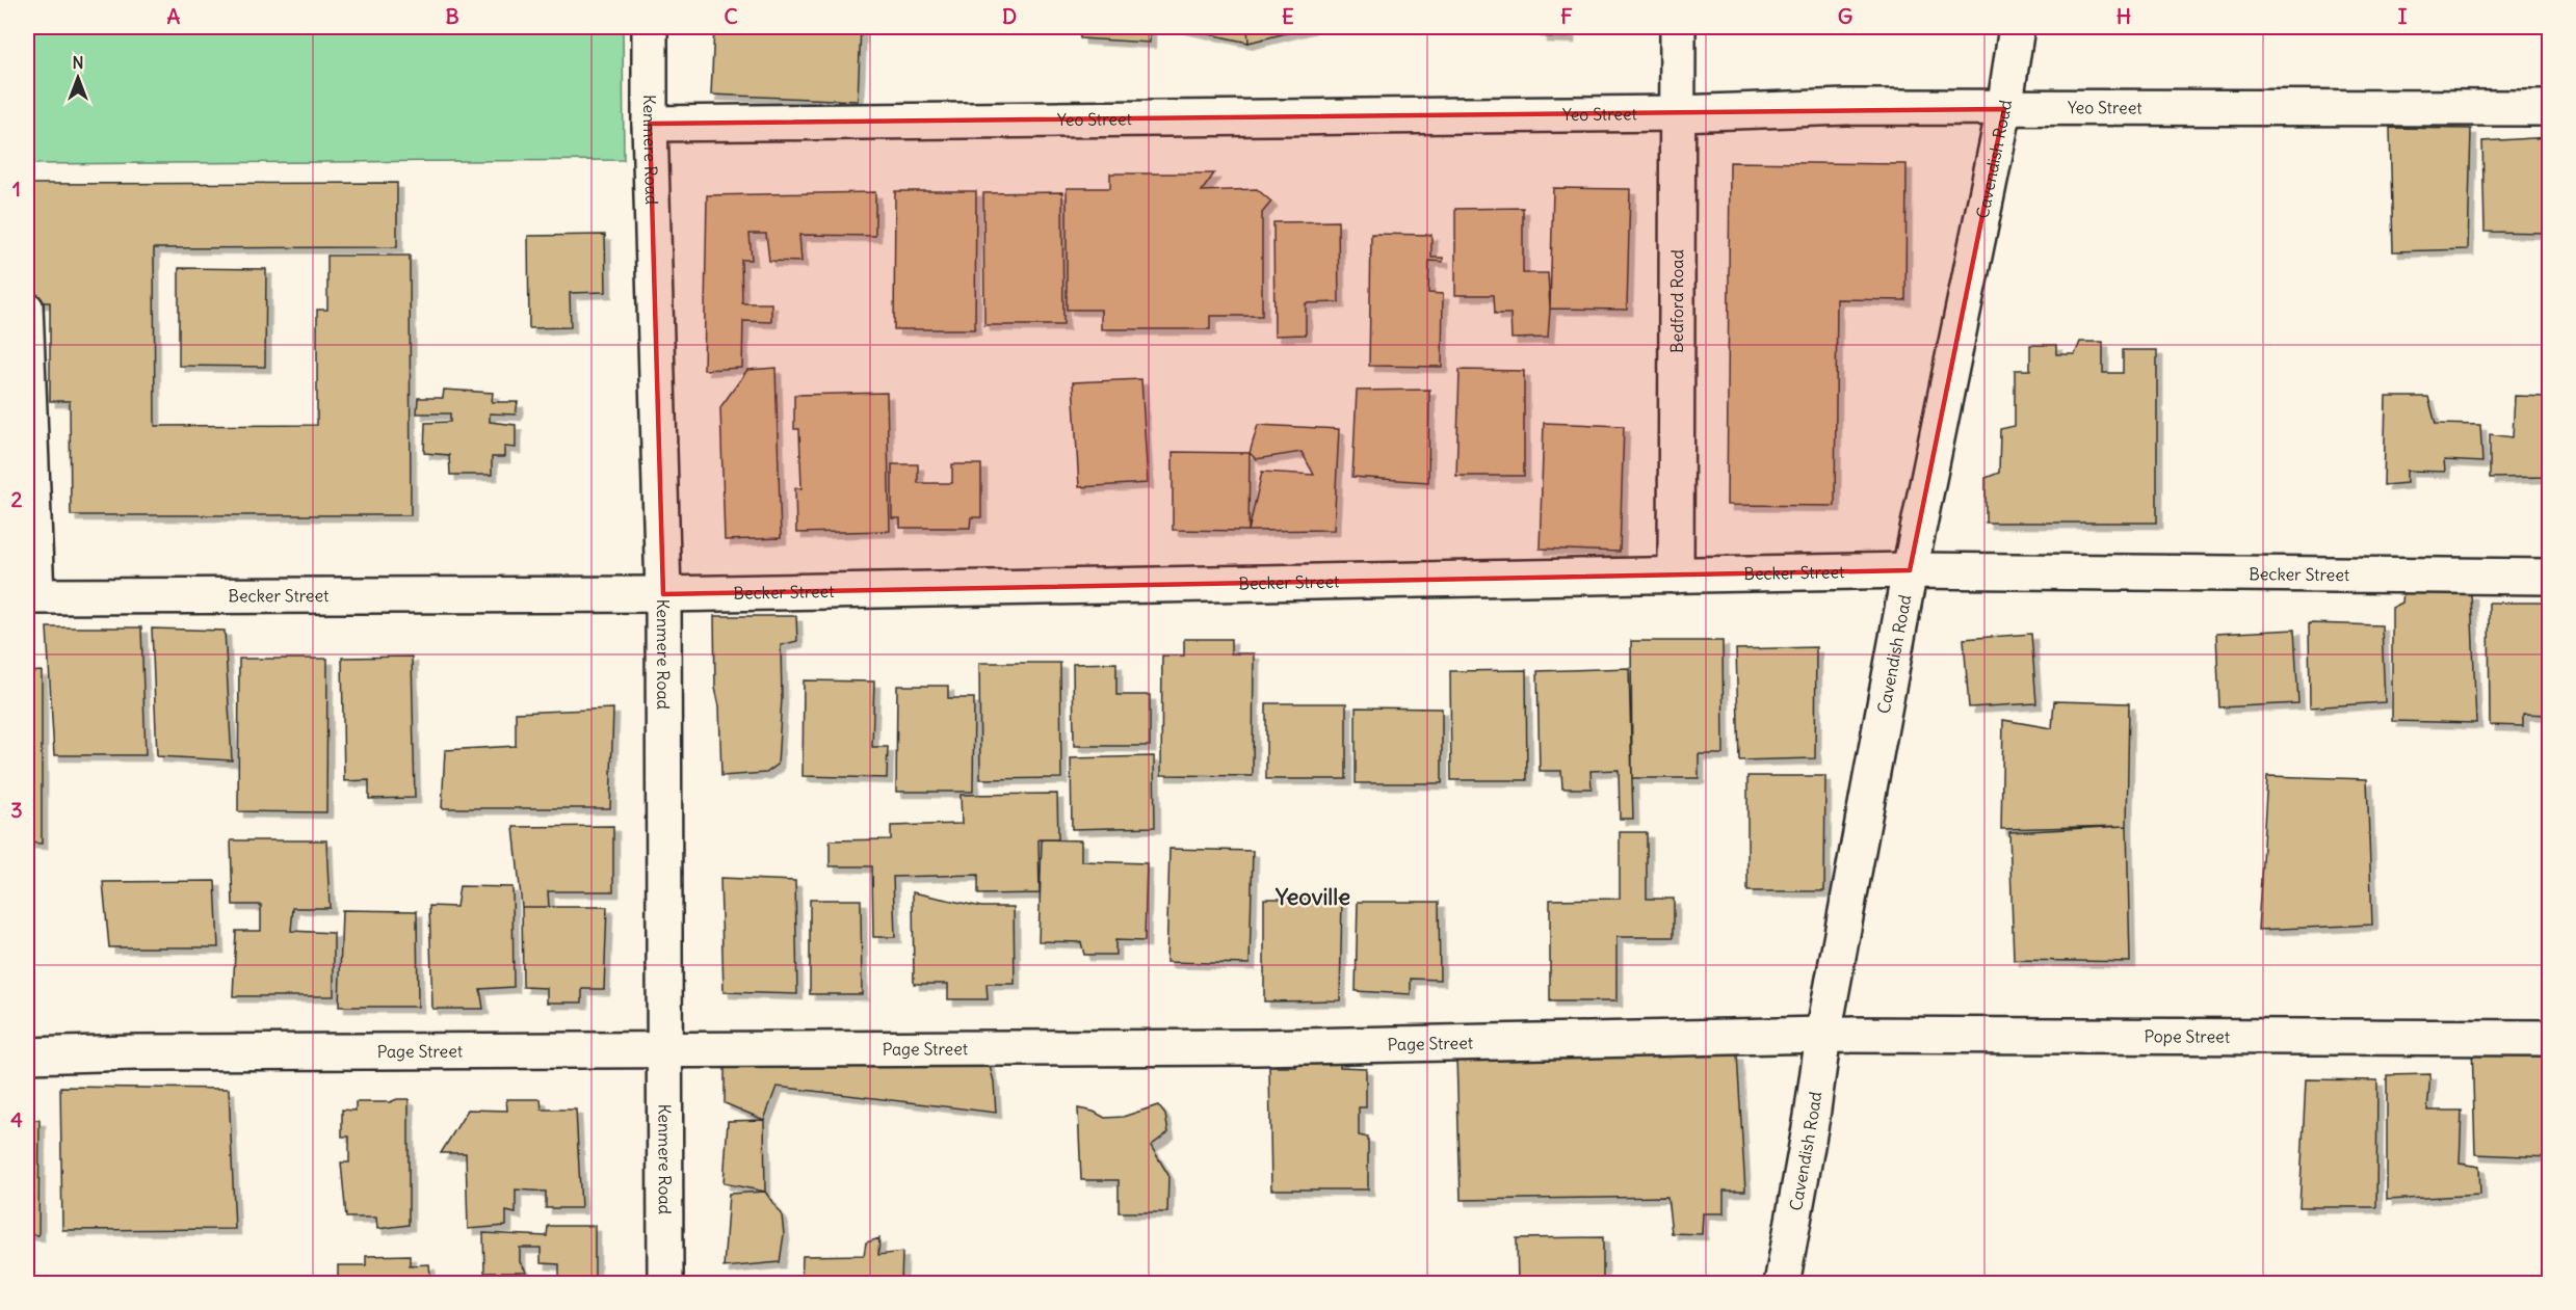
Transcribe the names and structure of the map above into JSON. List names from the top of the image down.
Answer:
{
  "streets": {
    "street": [
      "Yeo Street",
      "Kenmere Road",
      "Cavendish Road",
      "Bedford Road",
      "Becker Street",
      "Pope Street",
      "Page Street"
    ]
  },
  "crossings": [
    ["Yeo Street", "Kenmere Road"],
    ["Yeo Street", "Cavendish Road"],
    ["Yeo Street", "Bedford Road"],
    ["Kenmere Road", "Becker Street"],
    ["Kenmere Road", "Page Street"],
    ["Cavendish Road", "Becker Street"],
    ["Cavendish Road", "Pope Street"],
    ["Cavendish Road", "Page Street"],
    ["Bedford Road", "Becker Street"],
    ["Pope Street", "Page Street"]
  ],
  "districts": ["Yeoville"],
  "north": "top",
  "grid": {
    "columns": [
      "A",
      "B",
      "C",
      "D",
      "E",
      "F",
      "G",
      "H",
      "I"
    ],
    "rows": [
      "1",
      "2",
      "3",
      "4"
    ]
  }
}
